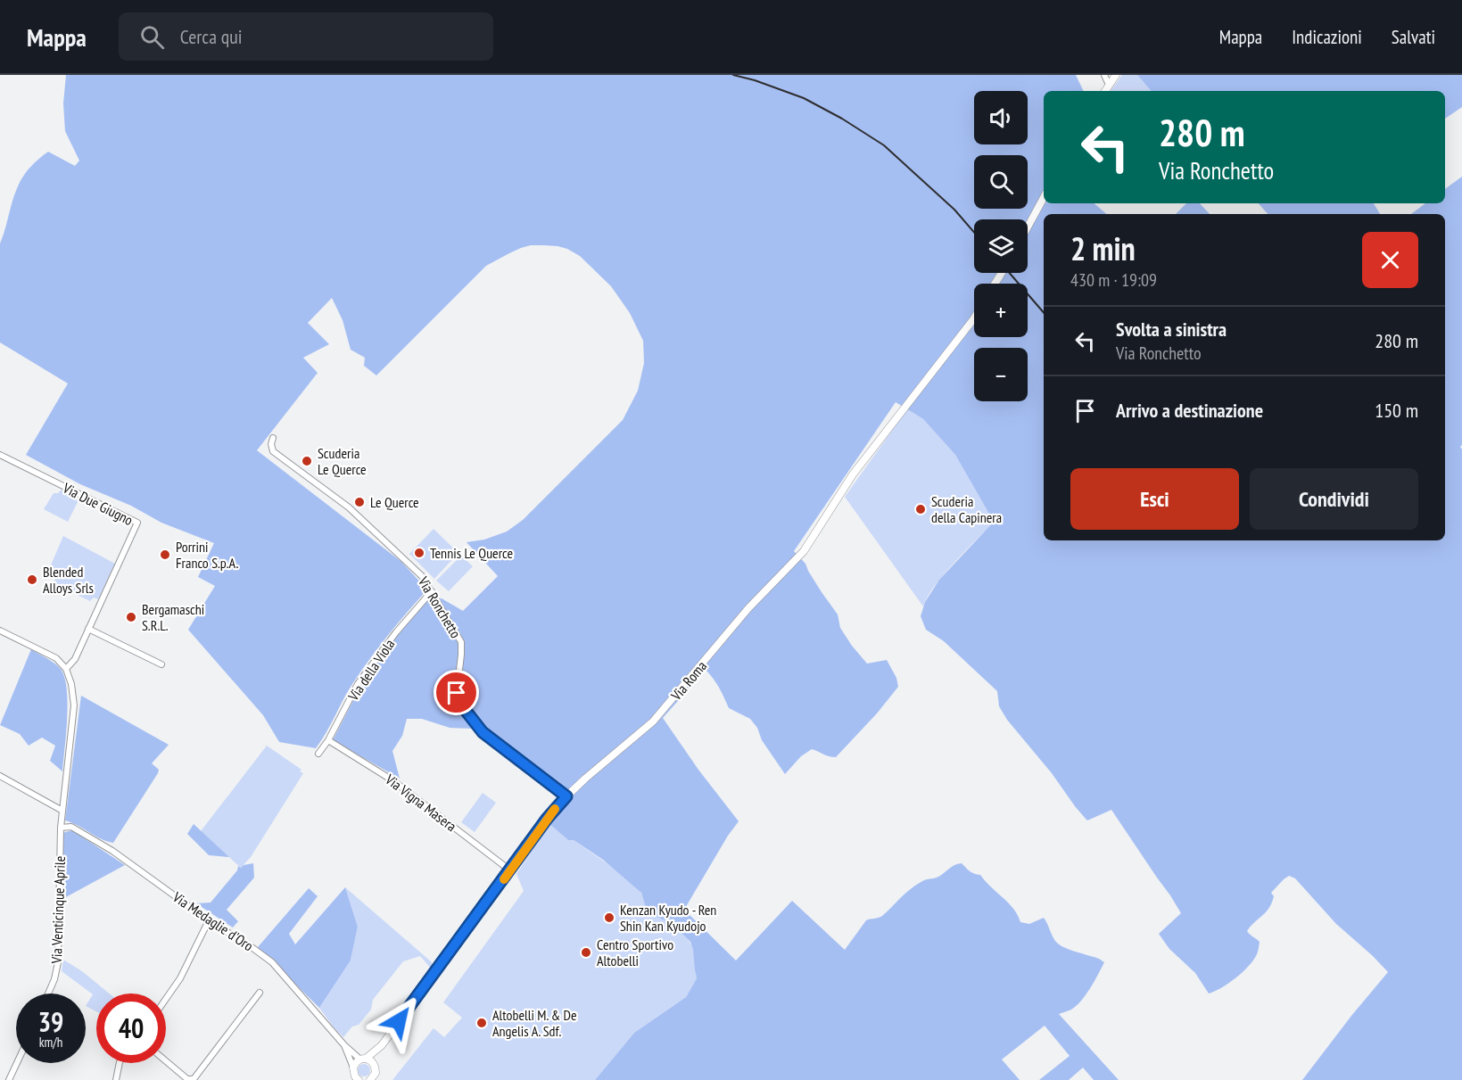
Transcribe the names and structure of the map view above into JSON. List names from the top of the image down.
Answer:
{
  "streets": {
    "street": [
      "Via Due Giugno",
      "Via Ronchetto",
      "Via della Viola",
      "Via Roma",
      "Via Vigna Masera",
      "Via Venticinque Aprile",
      "Via Medaglie d'Oro"
    ]
  },
  "crossings": [
    ["Via Due Giugno", "Via Venticinque Aprile"],
    ["Via Ronchetto", "Via della Viola"],
    ["Via Ronchetto", "Via Roma"],
    ["Via della Viola", "Via Vigna Masera"],
    ["Via Roma", "Via Vigna Masera"],
    ["Via Roma", "Via Medaglie d'Oro"],
    ["Via Venticinque Aprile", "Via Medaglie d'Oro"]
  ],
  "places": [
    "Scuderia Le Querce",
    "Le Querce",
    "Scuderia della Capinera",
    "Tennis Le Querce",
    "Porrini Franco S.p.A.",
    "Blended Alloys Srls",
    "Bergamaschi S.R.L.",
    "Kenzan Kyudo - Ren Shin Kan Kyudojo",
    "Centro Sportivo Altobelli",
    "Altobelli M. & De Angelis A. Sdf."
  ],
  "page": {
    "header": "Mappa",
    "search": "Cerca qui",
    "nav": ["Mappa", "Indicazioni", "Salvati"],
    "map_buttons": ["+", "−"],
    "turn": ["280 m", "Via Ronchetto"],
    "heading": ["2 min", "430 m · 19:09"],
    "list": [
      {
        "name": "Svolta a sinistra",
        "note": "Via Ronchetto",
        "value": "280 m"
      },
      {
        "name": "Arrivo a destinazione",
        "value": "150 m"
      }
    ],
    "buttons": ["Esci", "Condividi"],
    "speed": "39 km/h",
    "limit": "40"
  }
}
